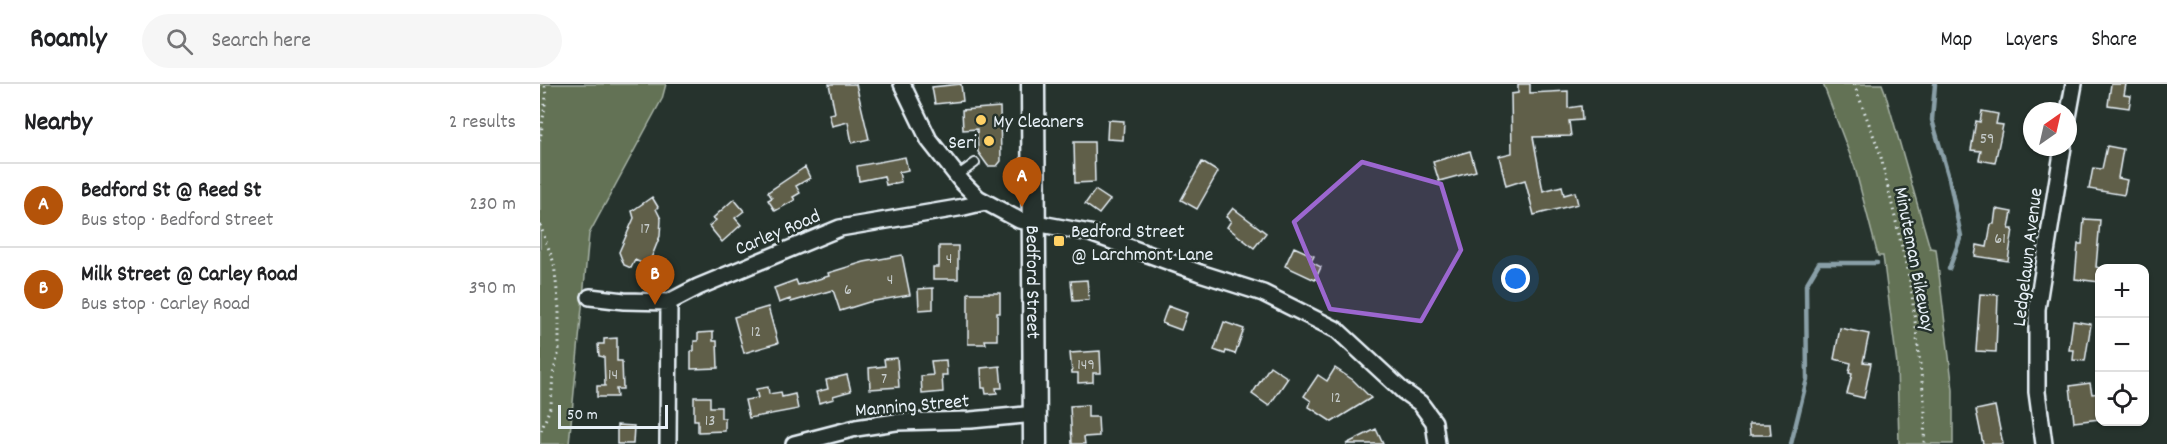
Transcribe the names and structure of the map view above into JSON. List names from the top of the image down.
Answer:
{
  "streets": {
    "main road": ["Bedford Street"],
    "street": ["Carley Road", "Ledgelawn Avenue", "Manning Street"],
    "path": ["Minuteman Bikeway"]
  },
  "crossings": [
    ["Bedford Street", "Manning Street"]
  ],
  "places": {
    "other": ["My Cleaners", "Seri"],
    "transit": ["Bedford Street @ Larchmont Lane"]
  },
  "house_numbers": [
    "59",
    "17",
    "61",
    "4",
    "4",
    "6",
    "12",
    "149",
    "14",
    "7",
    "12",
    "13"
  ],
  "scale_bar": "50 m",
  "north": "top right",
  "page": {
    "header": "Roamly",
    "search": "Search here",
    "nav": ["Map", "Layers", "Share"],
    "heading": ["Nearby", "2 results"],
    "pins": ["A", "B"],
    "list": [
      {
        "mark": "A",
        "name": "Bedford St @ Reed St",
        "note": "Bus stop · Bedford Street",
        "value": "230 m"
      },
      {
        "mark": "B",
        "name": "Milk Street @ Carley Road",
        "note": "Bus stop · Carley Road",
        "value": "390 m"
      }
    ],
    "map_buttons": ["+", "−"],
    "scale": "50 m"
  }
}
